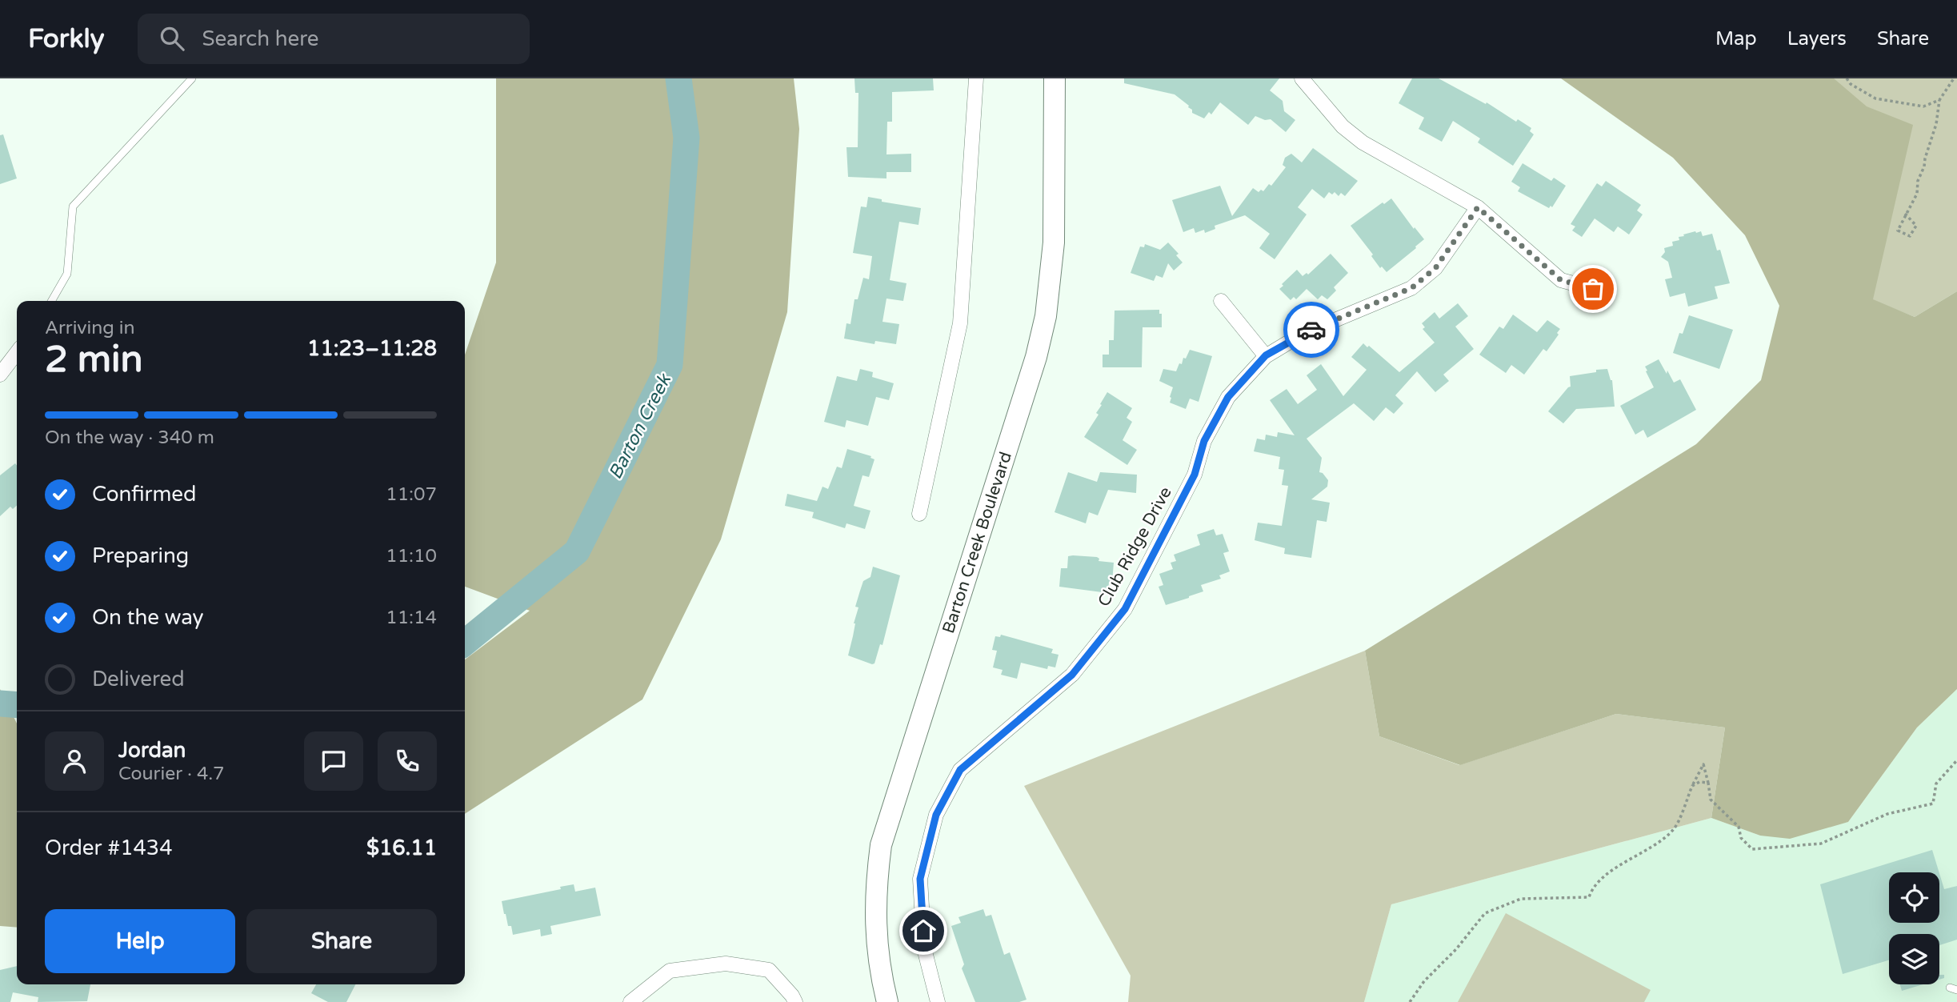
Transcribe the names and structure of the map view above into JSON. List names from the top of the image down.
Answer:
{
  "streets": {
    "street": ["Barton Creek Boulevard", "Club Ridge Drive"]
  },
  "water": ["Barton Creek"],
  "page": {
    "header": "Forkly",
    "search": "Search here",
    "nav": ["Map", "Layers", "Share"],
    "heading": ["2 min", "Arriving in", "11:23–11:28"],
    "panel": [
      "Jordan",
      "Courier · 4.7",
      "Order #1434",
      "$16.11"
    ],
    "bar": "On the way · 340 m",
    "list": [
      ["Confirmed", "11:07"],
      ["Preparing", "11:10"],
      ["On the way", "11:14"],
      "Delivered"
    ],
    "buttons": ["Help", "Share"]
  }
}
